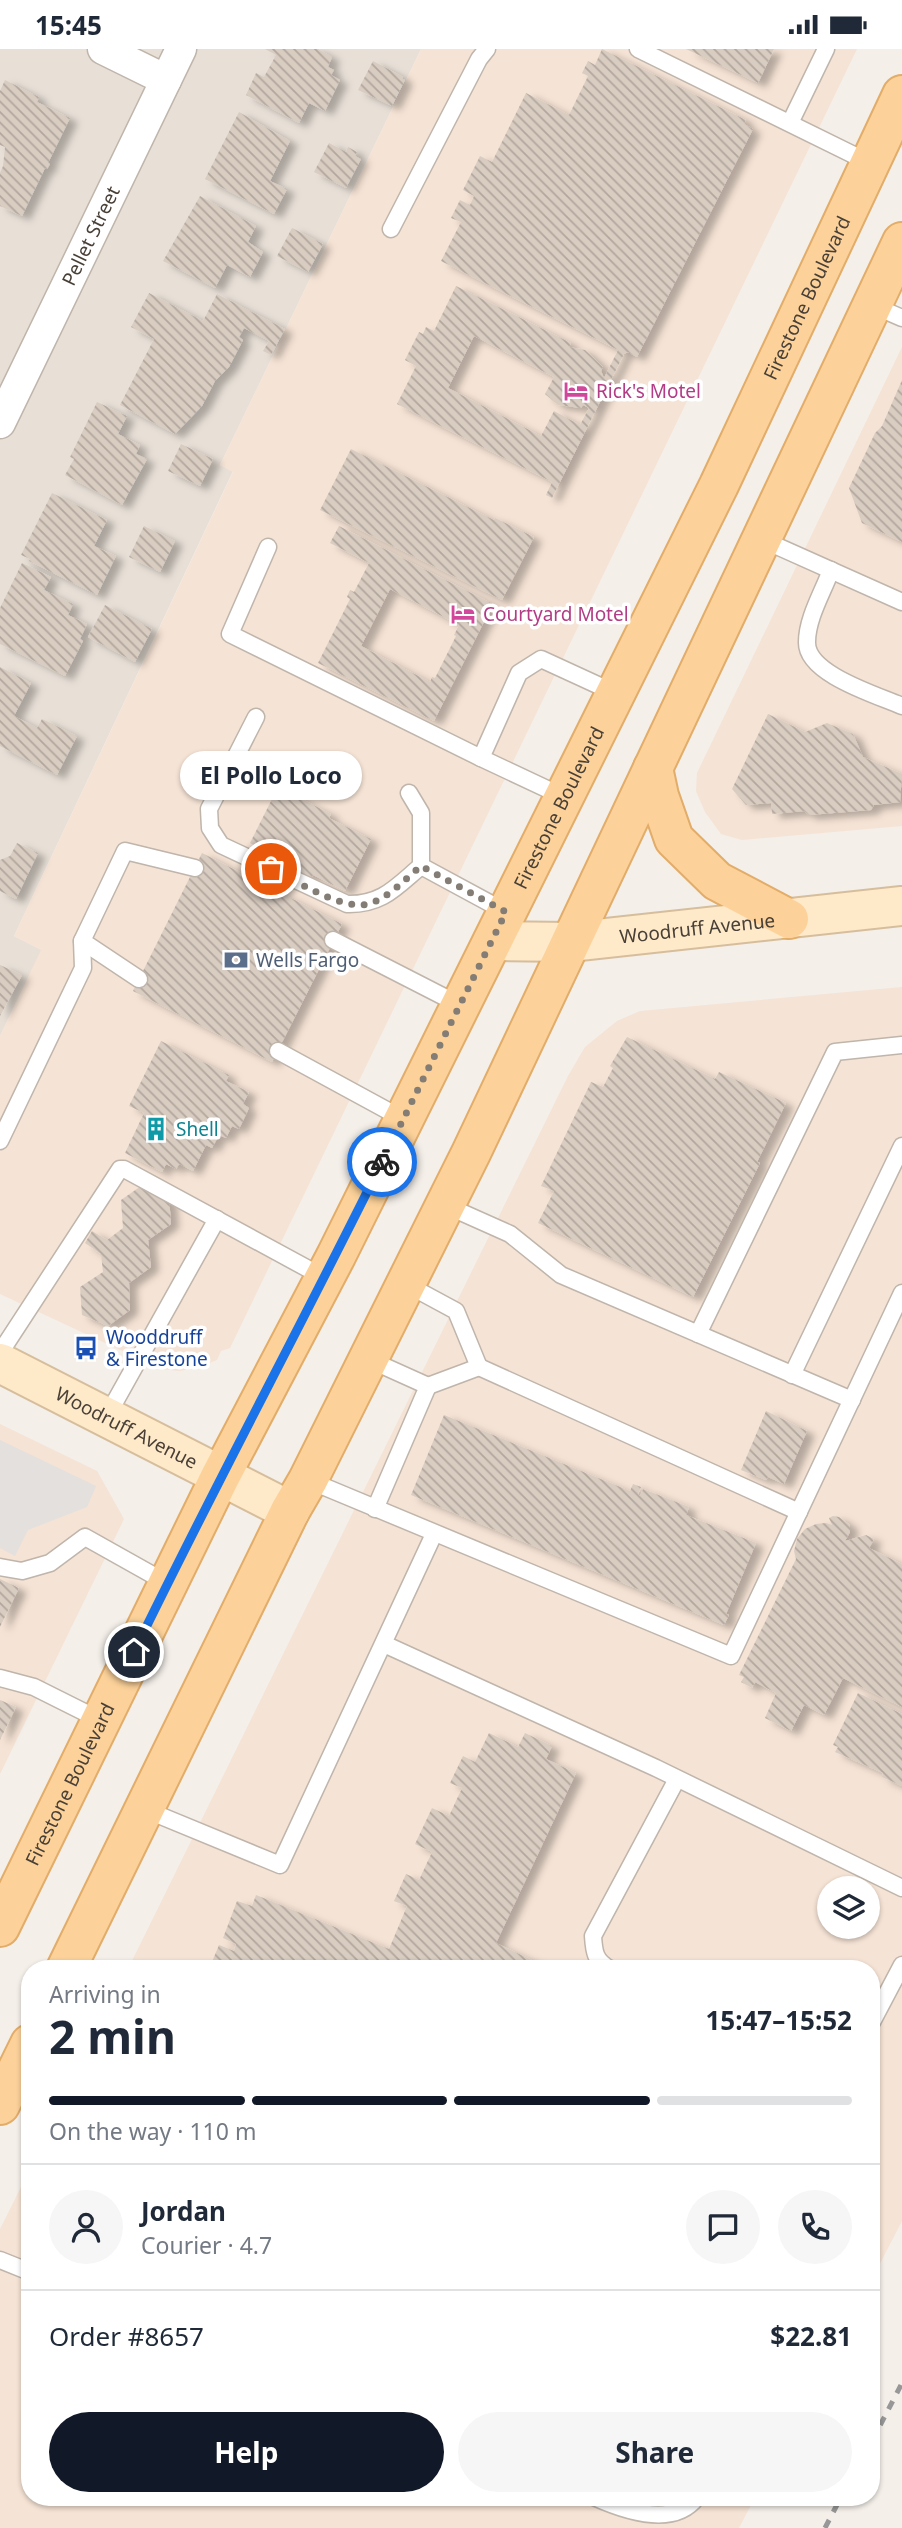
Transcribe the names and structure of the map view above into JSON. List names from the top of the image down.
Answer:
{
  "streets": {
    "main road": ["Firestone Boulevard", "Woodruff Avenue"],
    "street": ["Pellet Street"]
  },
  "crossings": [
    ["Firestone Boulevard", "Woodruff Avenue"]
  ],
  "places": {
    "hotel": ["Rick's Motel", "Courtyard Motel"],
    "other": ["El Pollo Loco"],
    "bank": ["Wells Fargo"],
    "building": ["Shell"],
    "bus stop": ["Wooddruff & Firestone"]
  },
  "page": {
    "status": "15:45",
    "bubble": "El Pollo Loco",
    "heading": ["2 min", "Arriving in", "15:47–15:52"],
    "panel": [
      "Jordan",
      "Courier · 4.7",
      "Order #8657",
      "$22.81"
    ],
    "bar": "On the way · 110 m",
    "buttons": ["Help", "Share"]
  }
}
